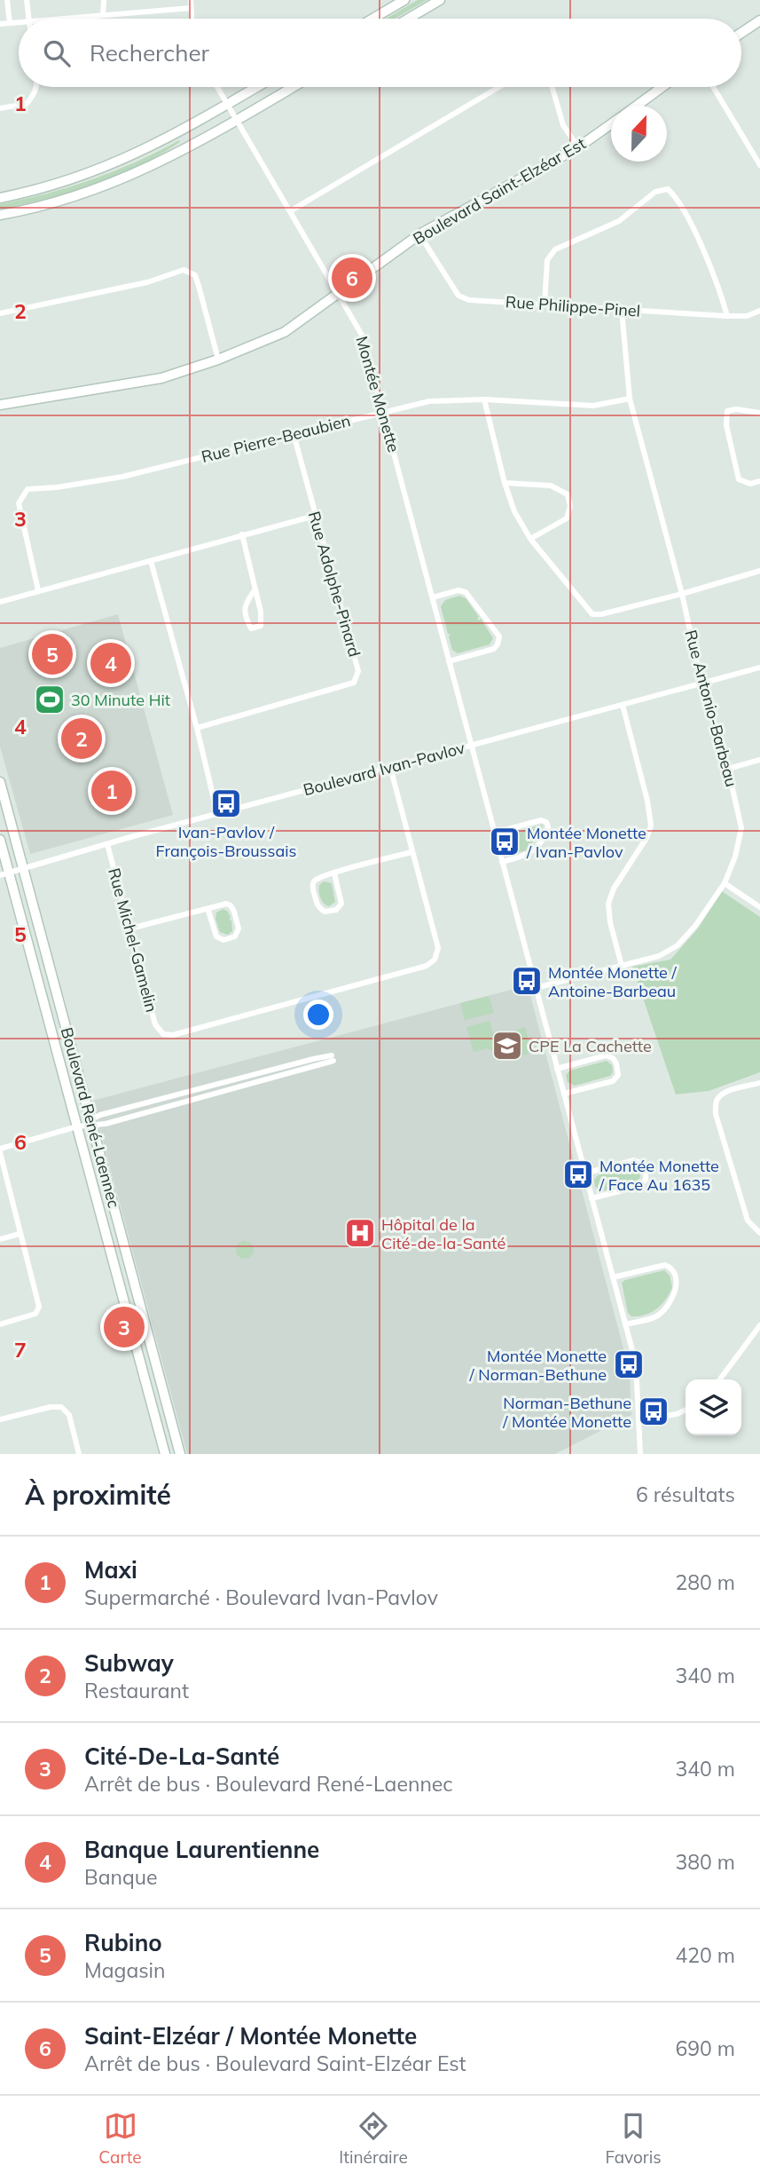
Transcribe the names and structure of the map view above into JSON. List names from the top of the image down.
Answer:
{
  "streets": {
    "street": [
      "Boulevard Saint-Elzéar Est",
      "Rue Philippe-Pinel",
      "Montée Monette",
      "Rue Pierre-Beaubien",
      "Rue Adolphe-Pinard",
      "Rue Antonio-Barbeau",
      "Boulevard Ivan-Pavlov",
      "Rue Michel-Gamelin",
      "Boulevard René-Laennec"
    ]
  },
  "crossings": [
    ["Boulevard Saint-Elzéar Est", "Rue Philippe-Pinel"],
    ["Boulevard Saint-Elzéar Est", "Montée Monette"],
    ["Rue Philippe-Pinel", "Rue Antonio-Barbeau"],
    ["Montée Monette", "Rue Pierre-Beaubien"],
    ["Montée Monette", "Rue Antonio-Barbeau"],
    ["Montée Monette", "Boulevard Ivan-Pavlov"],
    ["Rue Pierre-Beaubien", "Rue Adolphe-Pinard"],
    ["Rue Pierre-Beaubien", "Rue Antonio-Barbeau"],
    ["Rue Antonio-Barbeau", "Boulevard Ivan-Pavlov"],
    ["Boulevard Ivan-Pavlov", "Rue Michel-Gamelin"],
    ["Boulevard Ivan-Pavlov", "Boulevard René-Laennec"]
  ],
  "places": {
    "sports": ["30 Minute Hit"],
    "bus stop": [
      "Ivan-Pavlov / François-Broussais",
      "Montée Monette / Ivan-Pavlov",
      "Montée Monette / Antoine-Barbeau",
      "Montée Monette / Face Au 1635",
      "Montée Monette / Norman-Bethune",
      "Norman-Bethune / Montée Monette"
    ],
    "school or university": ["CPE La Cachette"],
    "hospital": ["Hôpital de la Cité-de-la-Santé"]
  },
  "north": "top",
  "page": {
    "search": "Rechercher",
    "pins": [
      "6",
      "5",
      "4",
      "2",
      "1",
      "3"
    ],
    "heading": ["À proximité", "6 résultats"],
    "list": [
      {
        "mark": "1",
        "name": "Maxi",
        "note": "Supermarché · Boulevard Ivan-Pavlov",
        "value": "280 m"
      },
      {
        "mark": "2",
        "name": "Subway",
        "note": "Restaurant",
        "value": "340 m"
      },
      {
        "mark": "3",
        "name": "Cité-De-La-Santé",
        "note": "Arrêt de bus · Boulevard René-Laennec",
        "value": "340 m"
      },
      {
        "mark": "4",
        "name": "Banque Laurentienne",
        "note": "Banque",
        "value": "380 m"
      },
      {
        "mark": "5",
        "name": "Rubino",
        "note": "Magasin",
        "value": "420 m"
      },
      {
        "mark": "6",
        "name": "Saint-Elzéar / Montée Monette",
        "note": "Arrêt de bus · Boulevard Saint-Elzéar Est",
        "value": "690 m"
      }
    ],
    "nav": ["Carte", "Itinéraire", "Favoris"]
  },
  "grid": {
    "rows": [
      "1",
      "2",
      "3",
      "4",
      "5",
      "6",
      "7"
    ]
  }
}
